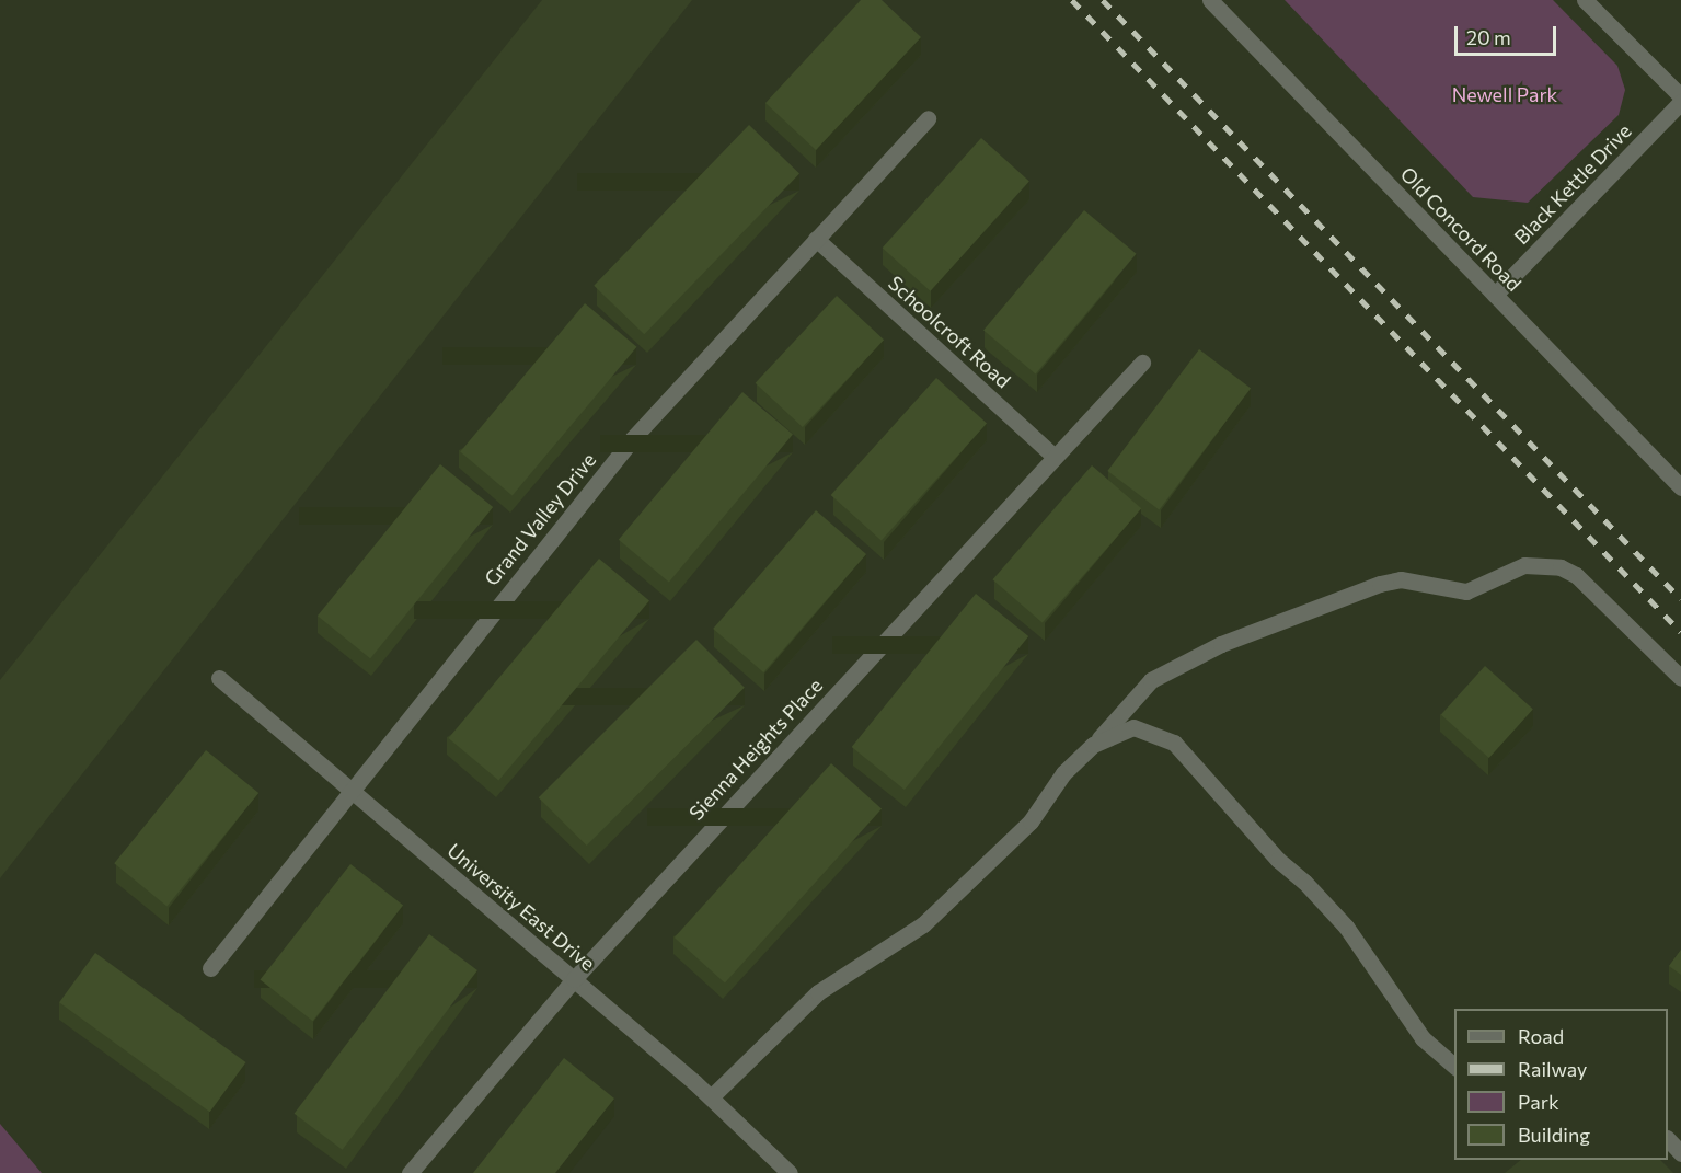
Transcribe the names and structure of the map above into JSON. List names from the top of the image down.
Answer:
{
  "streets": {
    "street": [
      "Black Kettle Drive",
      "Old Concord Road",
      "Schoolcroft Road",
      "Grand Valley Drive",
      "Sienna Heights Place",
      "University East Drive"
    ]
  },
  "crossings": [
    ["Black Kettle Drive", "Old Concord Road"],
    ["Schoolcroft Road", "Grand Valley Drive"],
    ["Schoolcroft Road", "Sienna Heights Place"],
    ["Grand Valley Drive", "University East Drive"],
    ["Sienna Heights Place", "University East Drive"]
  ],
  "parks": ["Newell Park"],
  "legend": [
    "Road",
    "Railway",
    "Park",
    "Building"
  ],
  "scale_bar": "20 m"
}
